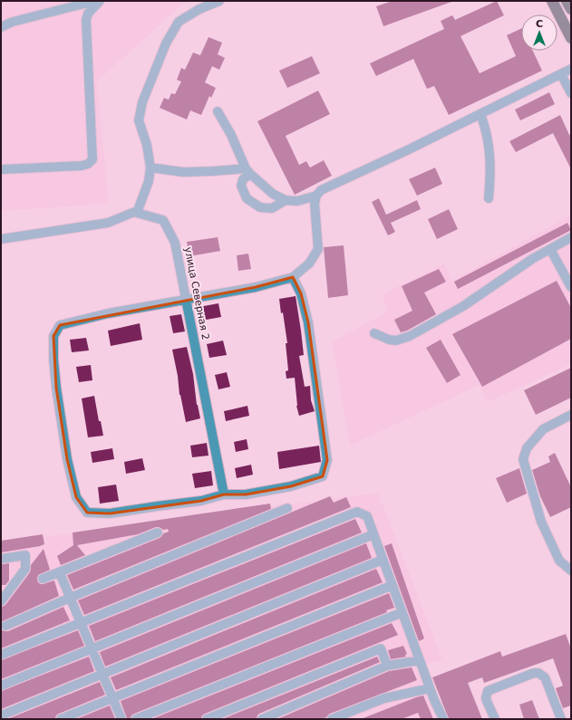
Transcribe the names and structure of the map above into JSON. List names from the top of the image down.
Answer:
{
  "streets": {
    "street": ["улица Северная 2"]
  },
  "north": "top"
}
